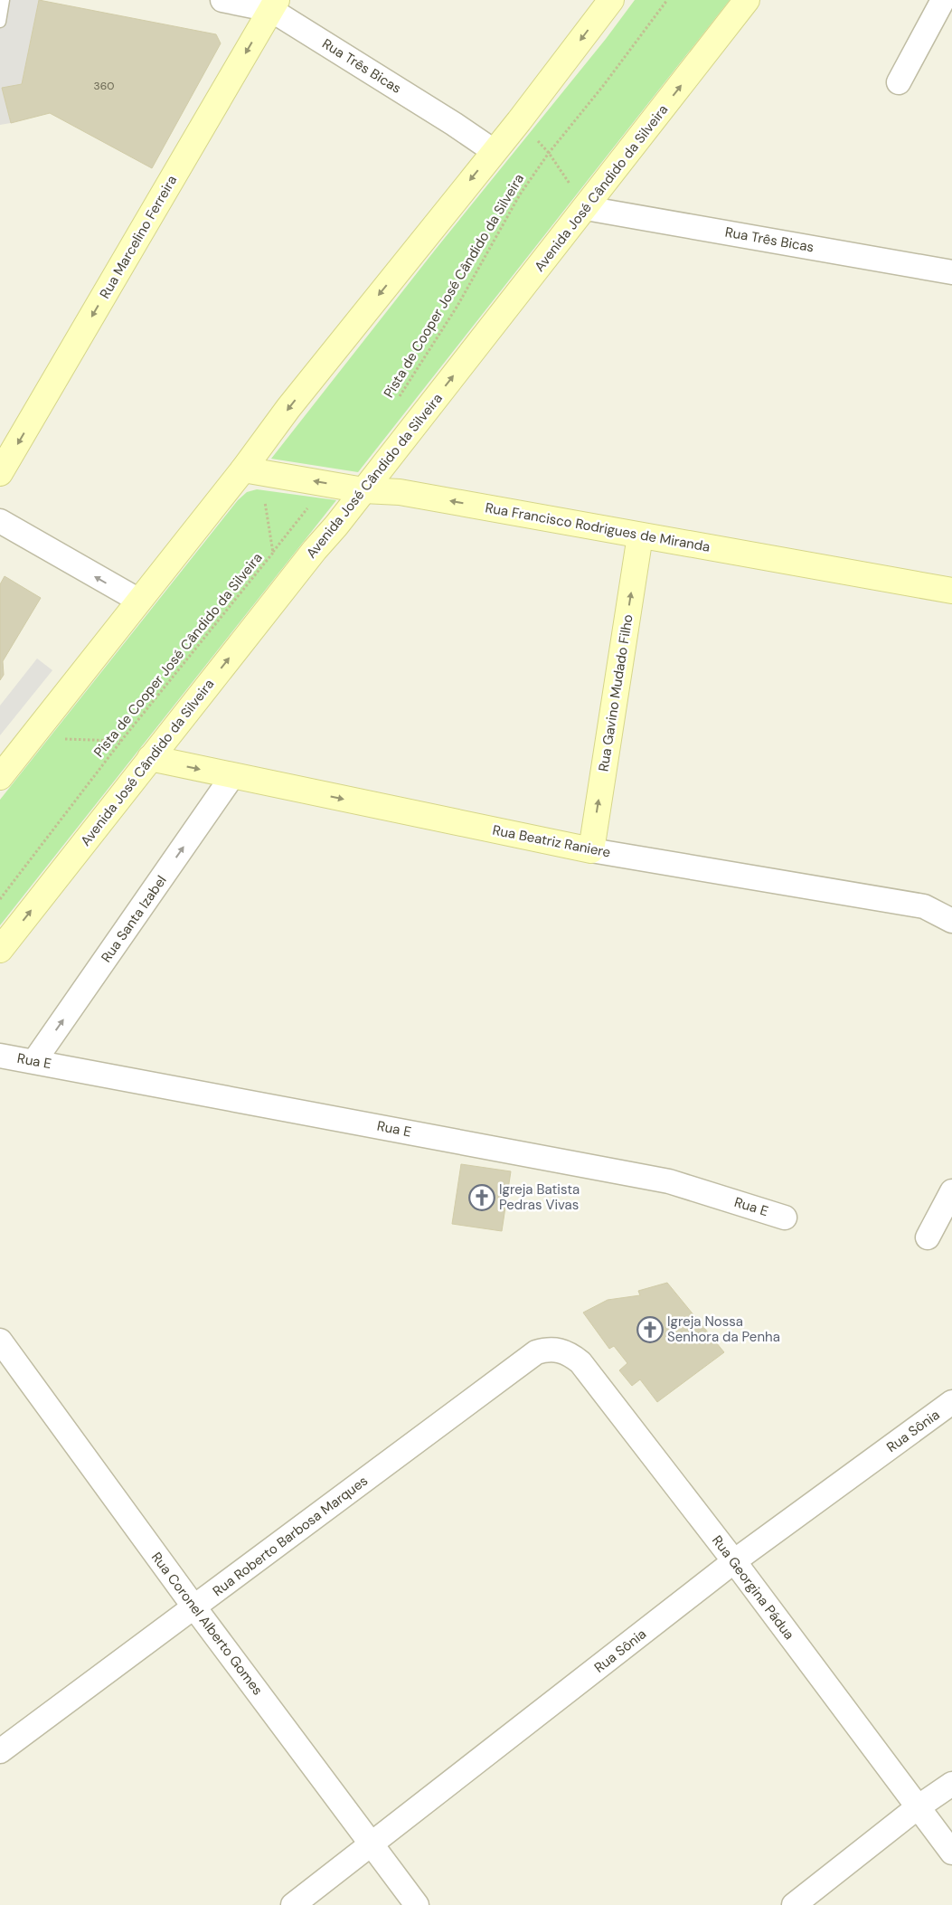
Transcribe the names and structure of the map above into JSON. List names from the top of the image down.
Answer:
{
  "streets": {
    "main road": [
      "Avenida José Cândido da Silveira",
      "Rua Marcelino Ferreira",
      "Rua Francisco Rodrigues de Miranda",
      "Rua Gavino Mudado Filho",
      "Rua Beatriz Raniere"
    ],
    "street": [
      "Rua Três Bicas",
      "Rua Santa Izabel",
      "Rua E",
      "Rua Sônia",
      "Rua Roberto Barbosa Marques",
      "Rua Georgina Pádua",
      "Rua Coronel Alberto Gomes"
    ],
    "path": ["Pista de Cooper José Cândido da Silveira"]
  },
  "crossings": [
    ["Rua Três Bicas", "Avenida José Cândido da Silveira"],
    ["Rua Três Bicas", "Rua Marcelino Ferreira"],
    ["Avenida José Cândido da Silveira", "Rua Francisco Rodrigues de Miranda"],
    ["Avenida José Cândido da Silveira", "Rua Beatriz Raniere"],
    ["Pista de Cooper José Cândido da Silveira", "Rua Francisco Rodrigues de Miranda"],
    ["Rua Francisco Rodrigues de Miranda", "Rua Gavino Mudado Filho"],
    ["Rua Gavino Mudado Filho", "Rua Beatriz Raniere"],
    ["Rua Beatriz Raniere", "Rua Santa Izabel"],
    ["Rua Santa Izabel", "Rua E"],
    ["Rua Sônia", "Rua Georgina Pádua"],
    ["Rua Sônia", "Rua Coronel Alberto Gomes"],
    ["Rua Roberto Barbosa Marques", "Rua Georgina Pádua"],
    ["Rua Roberto Barbosa Marques", "Rua Coronel Alberto Gomes"]
  ],
  "one_way": [
    "Rua Francisco Rodrigues de Miranda",
    "Rua Gavino Mudado Filho",
    "Rua Beatriz Raniere",
    "Rua Santa Izabel"
  ],
  "places": {
    "church": ["Igreja Batista Pedras Vivas", "Igreja Nossa Senhora da Penha"]
  },
  "house_numbers": ["360"]
}
